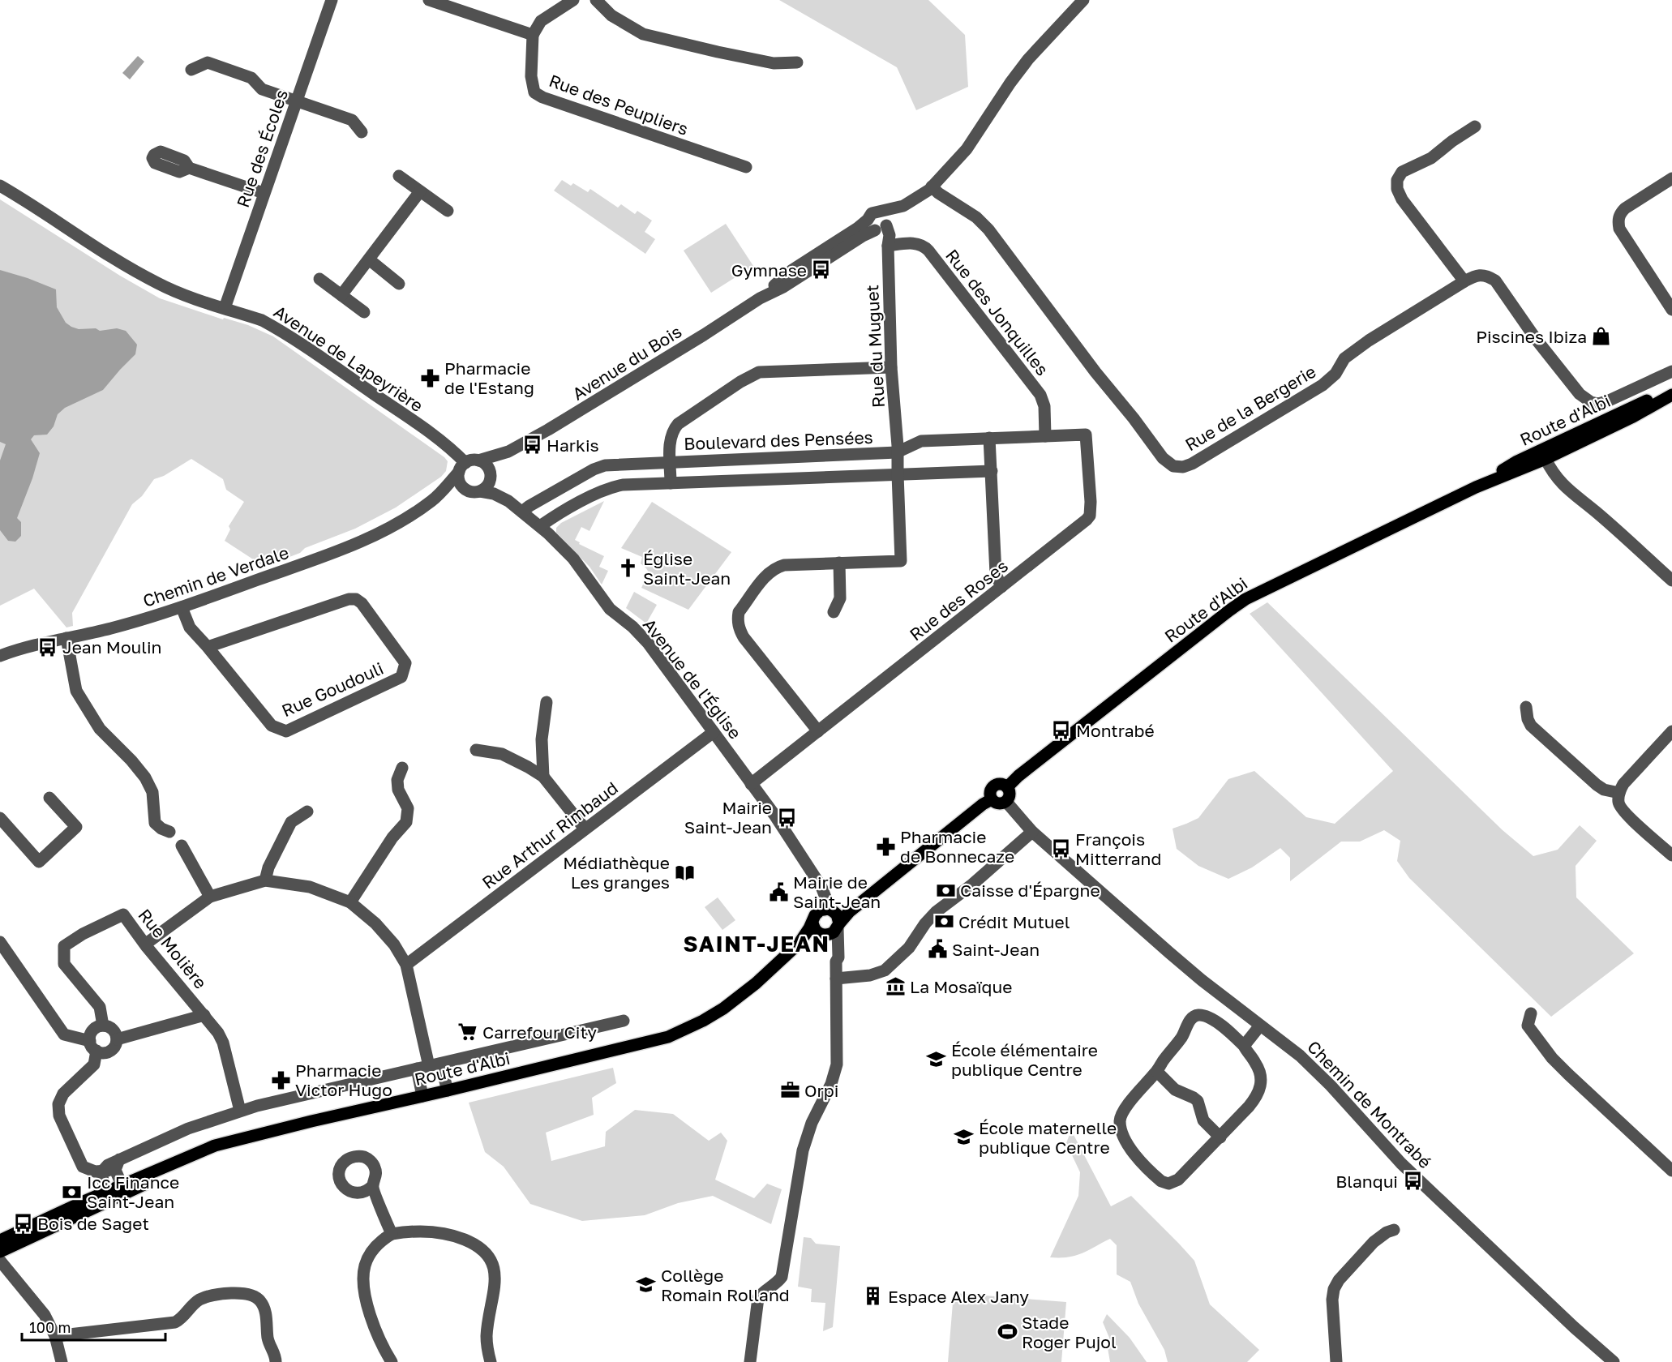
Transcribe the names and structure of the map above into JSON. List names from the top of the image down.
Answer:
{
  "streets": {
    "main road": ["Route d'Albi"],
    "street": [
      "Rue des Peupliers",
      "Rue des Écoles",
      "Rue des Jonquilles",
      "Rue du Muguet",
      "Avenue de Lapeyrière",
      "Avenue du Bois",
      "Rue de la Bergerie",
      "Boulevard des Pensées",
      "Chemin de Verdale",
      "Rue des Roses",
      "Avenue de l'Église",
      "Rue Goudouli",
      "Rue Arthur Rimbaud",
      "Rue Molière",
      "Chemin de Montrabé"
    ]
  },
  "crossings": [
    ["Rue des Écoles", "Avenue de Lapeyrière"],
    ["Rue des Jonquilles", "Rue du Muguet"],
    ["Rue des Jonquilles", "Boulevard des Pensées"],
    ["Rue des Jonquilles", "Rue des Roses"],
    ["Rue du Muguet", "Avenue du Bois"],
    ["Rue du Muguet", "Boulevard des Pensées"],
    ["Avenue de Lapeyrière", "Avenue du Bois"],
    ["Avenue de Lapeyrière", "Chemin de Verdale"],
    ["Avenue de Lapeyrière", "Avenue de l'Église"],
    ["Avenue du Bois", "Chemin de Verdale"],
    ["Avenue du Bois", "Avenue de l'Église"],
    ["Route d'Albi", "Avenue de l'Église"],
    ["Route d'Albi", "Chemin de Montrabé"],
    ["Boulevard des Pensées", "Rue des Roses"],
    ["Boulevard des Pensées", "Avenue de l'Église"],
    ["Chemin de Verdale", "Avenue de l'Église"],
    ["Chemin de Verdale", "Rue Goudouli"],
    ["Rue des Roses", "Avenue de l'Église"],
    ["Avenue de l'Église", "Rue Arthur Rimbaud"]
  ],
  "districts": ["SAINT-JEAN"],
  "places": {
    "bus stop": [
      "Gymnase",
      "Harkis",
      "Jean Moulin",
      "Montrabé",
      "Mairie Saint-Jean",
      "François Mitterrand",
      "Blanqui",
      "Bois de Saget"
    ],
    "shop": ["Piscines Ibiza"],
    "pharmacy": ["Pharmacie de l'Estang", "Pharmacie de Bonnecaze", "Pharmacie Victor Hugo"],
    "church": ["Église Saint-Jean"],
    "library": ["Médiathèque Les granges"],
    "bank": ["Caisse d'Épargne", "Crédit Mutuel", "Icc Finance Saint-Jean"],
    "public building": ["Mairie de Saint-Jean", "Saint-Jean"],
    "museum": ["La Mosaïque"],
    "supermarket": ["Carrefour City"],
    "school or university": ["École élémentaire publique Centre", "École maternelle publique Centre", "Collège Romain Rolland"],
    "office": ["Orpi"],
    "building": ["Espace Alex Jany"],
    "sports": ["Stade Roger Pujol"]
  },
  "scale_bar": "100 m"
}
